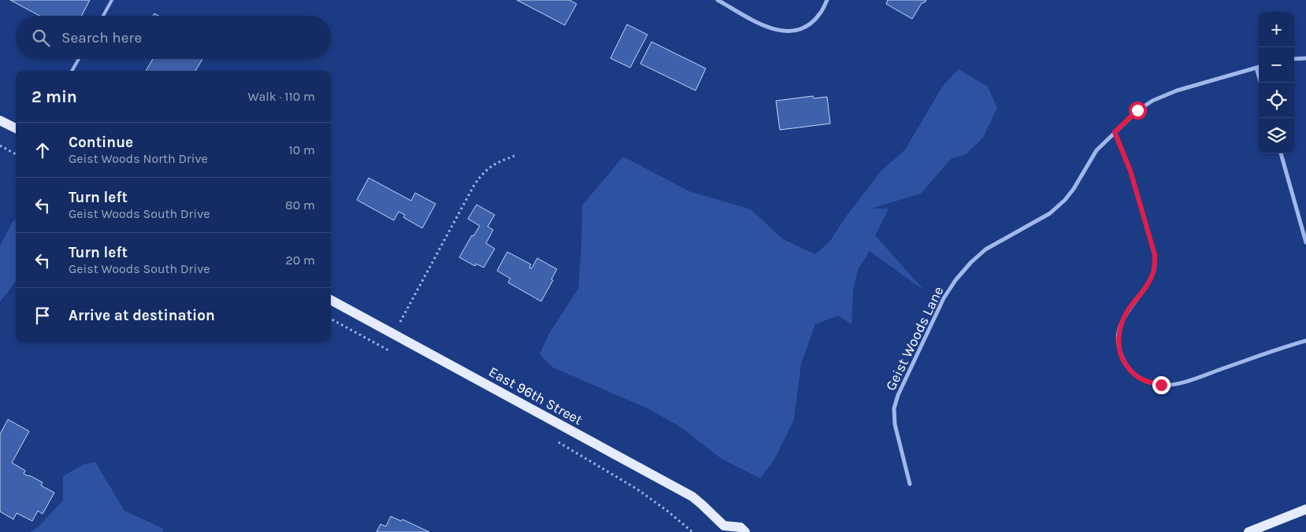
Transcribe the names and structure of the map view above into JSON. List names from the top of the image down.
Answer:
{
  "streets": {
    "main road": ["East 96th Street"],
    "street": ["Geist Woods Lane"]
  },
  "page": {
    "map_buttons": ["+", "−"],
    "search": "Search here",
    "heading": ["2 min", "Walk · 110 m"],
    "list": [
      ["Continue", "Geist Woods North Drive", "10 m"],
      ["Turn left", "Geist Woods South Drive", "80 m"],
      ["Turn left", "Geist Woods South Drive", "20 m"],
      "Arrive at destination"
    ]
  }
}
